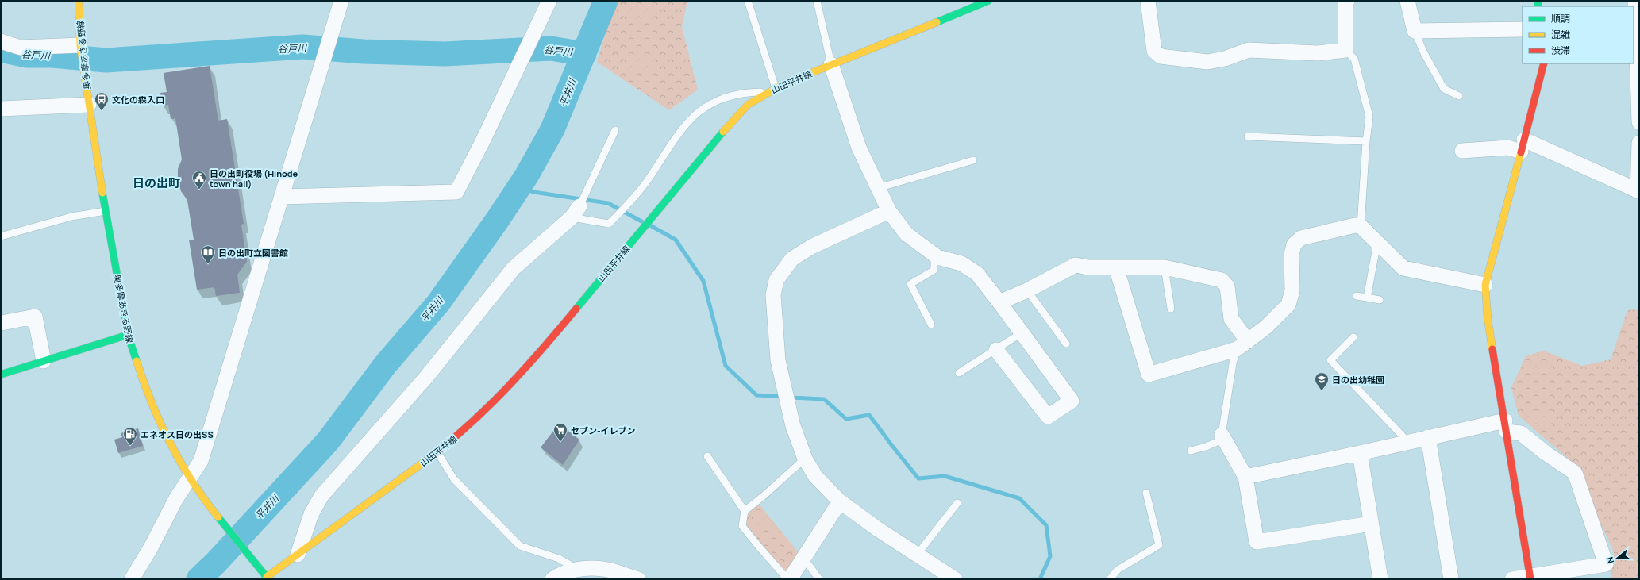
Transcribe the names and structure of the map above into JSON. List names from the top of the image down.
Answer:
{
  "streets": {
    "main road": ["奥多摩あきる野線", "山田平井線"]
  },
  "crossings": [
    ["奥多摩あきる野線", "山田平井線"]
  ],
  "districts": ["日の出町"],
  "water": ["谷戸川", "平井川"],
  "places": {
    "bus stop": ["文化の森入口"],
    "public building": ["日の出町役場 (Hinode town hall)"],
    "library": ["日の出町立図書館"],
    "school or university": ["日の出幼稚園"],
    "supermarket": ["セブン-イレブン"],
    "fuel station": ["エネオス日の出SS"]
  },
  "legend": ["順調", "混雑", "渋滞"],
  "north": "left"
}
